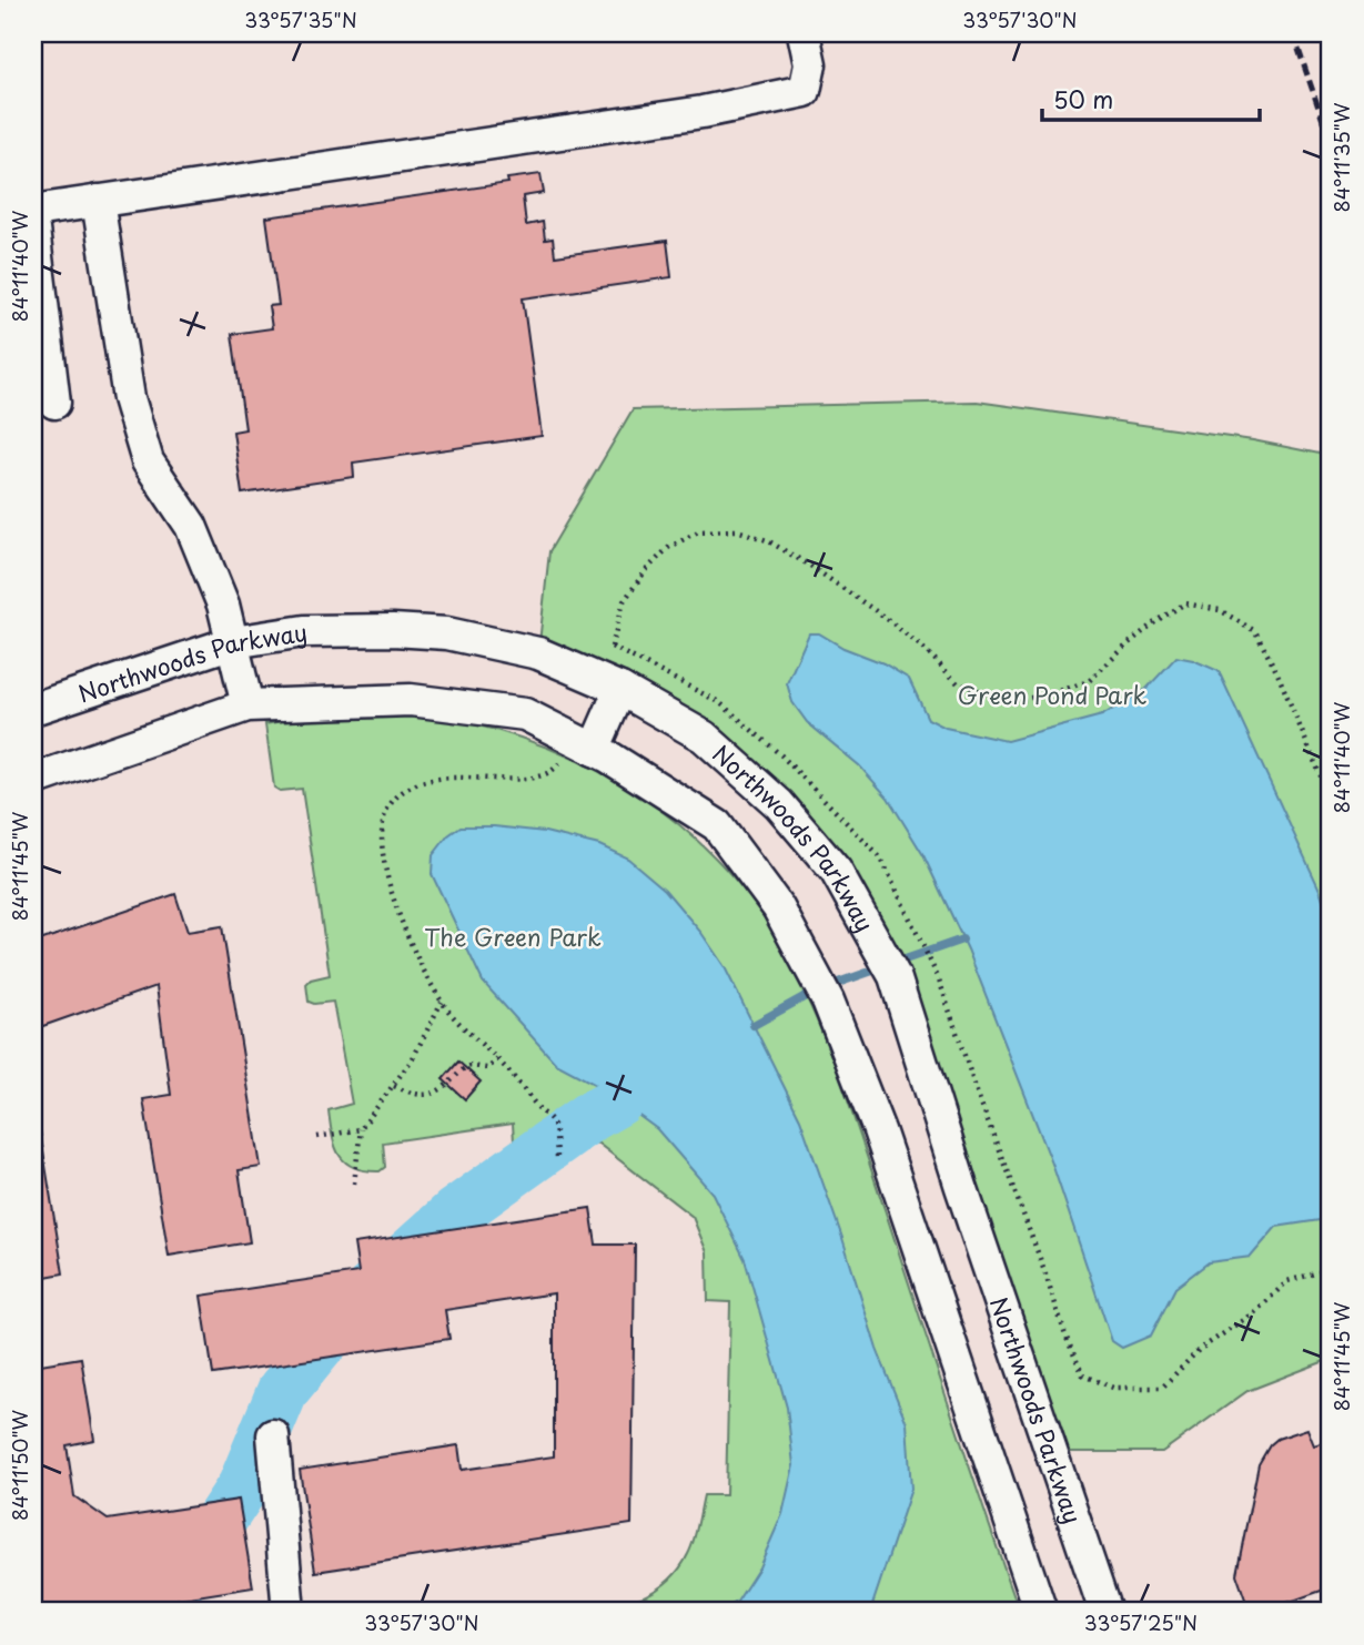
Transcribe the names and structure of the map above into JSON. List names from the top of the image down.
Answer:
{
  "streets": {
    "street": ["Northwoods Parkway"]
  },
  "parks": ["Green Pond Park", "The Green Park"],
  "scale_bar": "50 m",
  "coordinates": [
    "33°57'35\"N",
    "33°57'30\"N",
    "84°11'35\"W",
    "84°11'40\"W",
    "84°11'45\"W",
    "84°11'50\"W",
    "33°57'25\"N"
  ]
}
